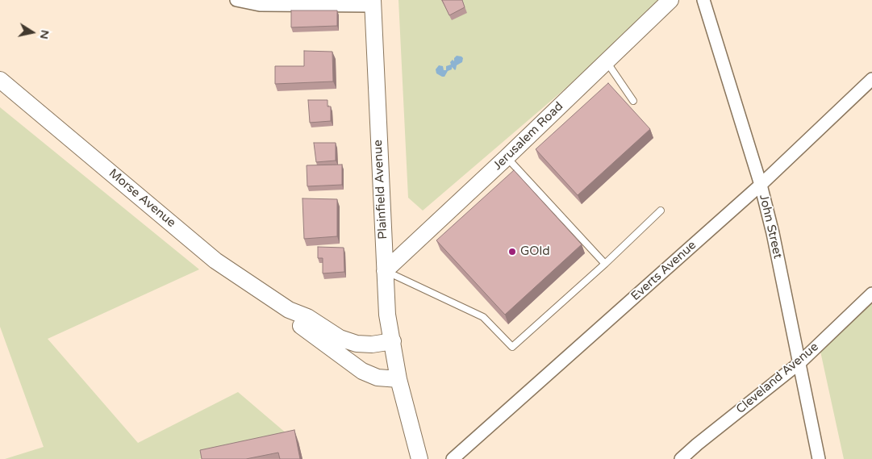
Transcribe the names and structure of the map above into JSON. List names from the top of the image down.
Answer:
{
  "streets": {
    "street": [
      "Jerusalem Road",
      "Plainfield Avenue",
      "Morse Avenue",
      "John Street",
      "Everts Avenue",
      "Cleveland Avenue"
    ]
  },
  "crossings": [
    ["Jerusalem Road", "Plainfield Avenue"],
    ["Plainfield Avenue", "Morse Avenue"],
    ["John Street", "Everts Avenue"],
    ["John Street", "Cleveland Avenue"]
  ],
  "places": ["GOld"],
  "north": "right"
}
